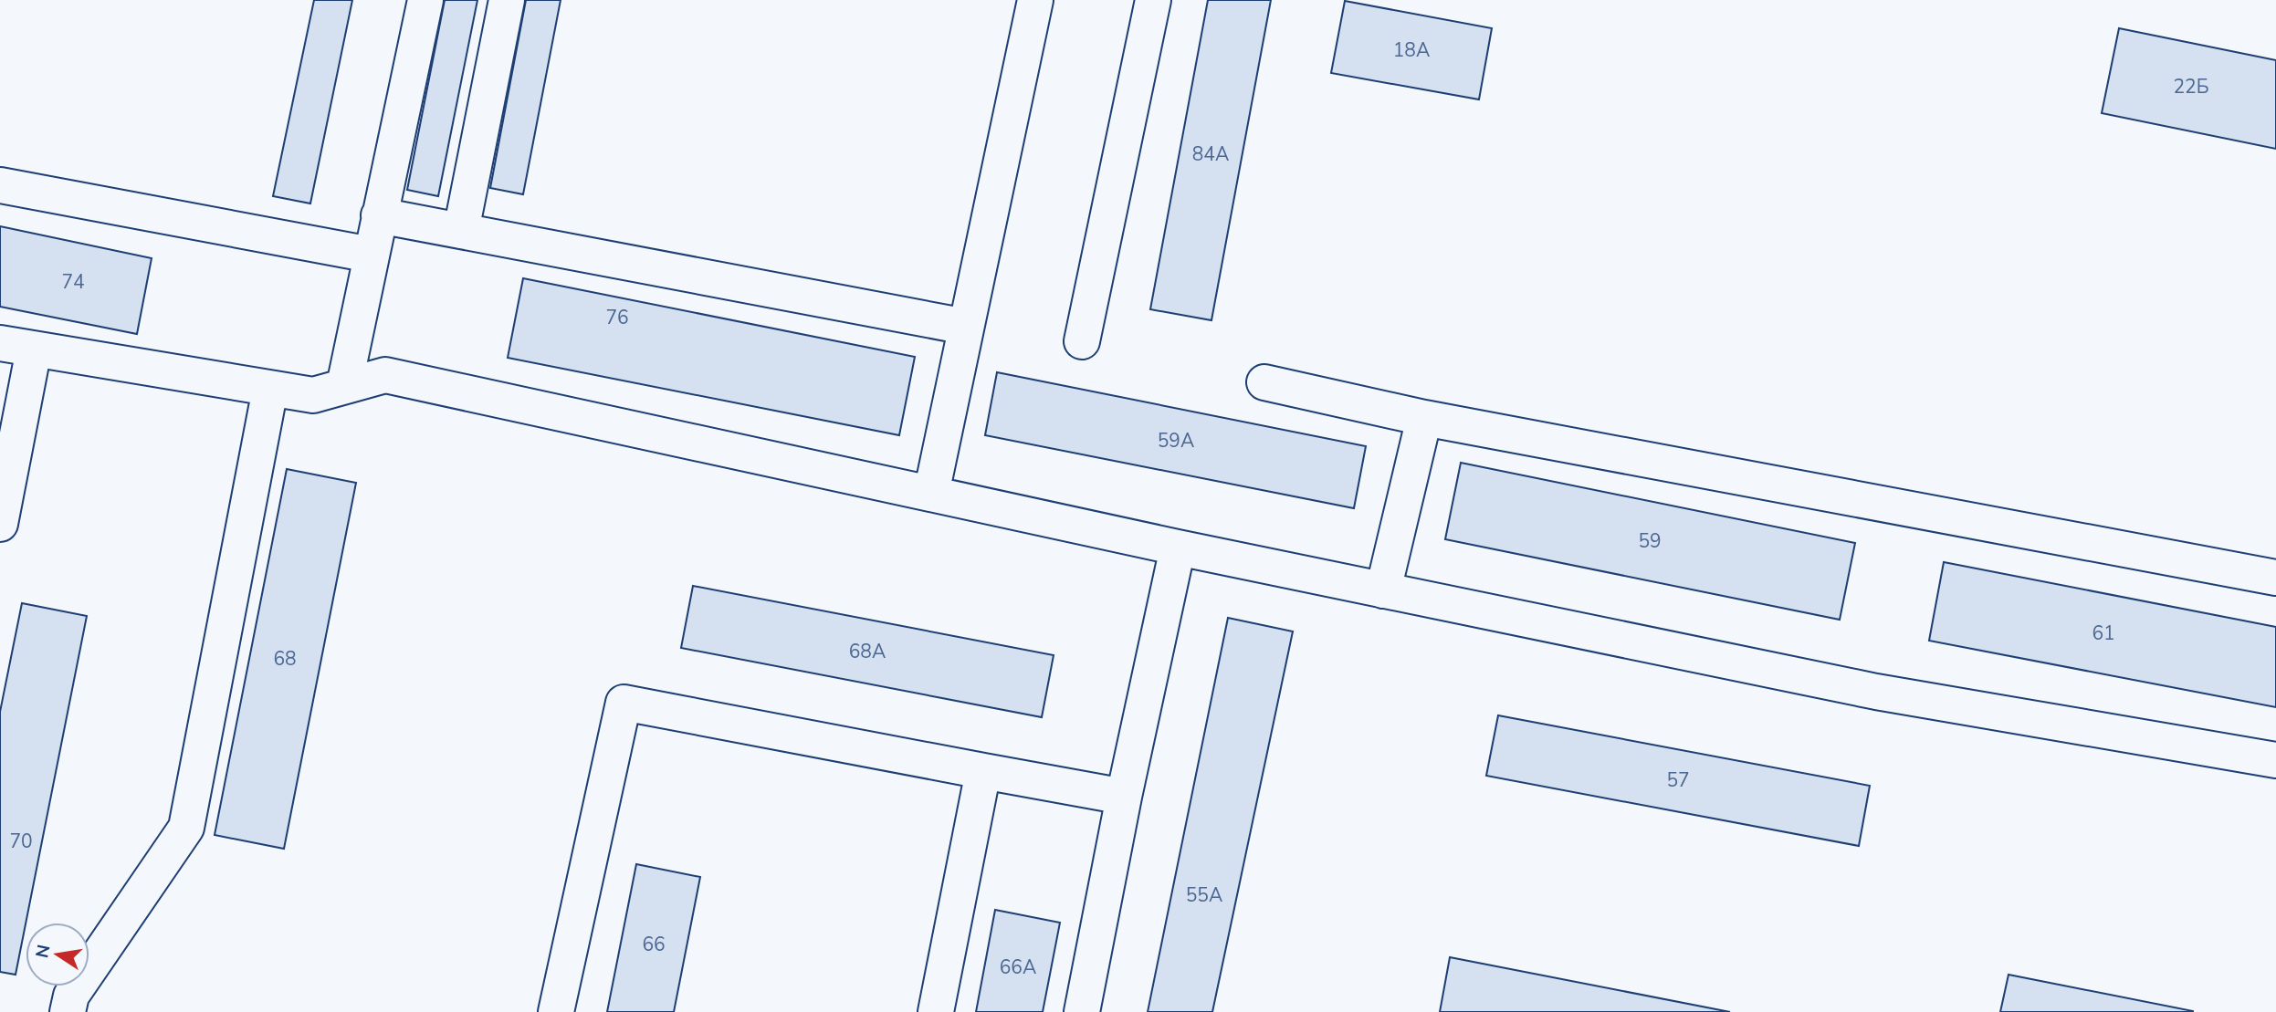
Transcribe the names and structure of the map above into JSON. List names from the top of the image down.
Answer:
{
  "house_numbers": [
    "18А",
    "22Б",
    "84А",
    "74",
    "76",
    "59А",
    "59",
    "61",
    "68А",
    "68",
    "57",
    "70",
    "55А",
    "66",
    "66А"
  ],
  "north": "left"
}
